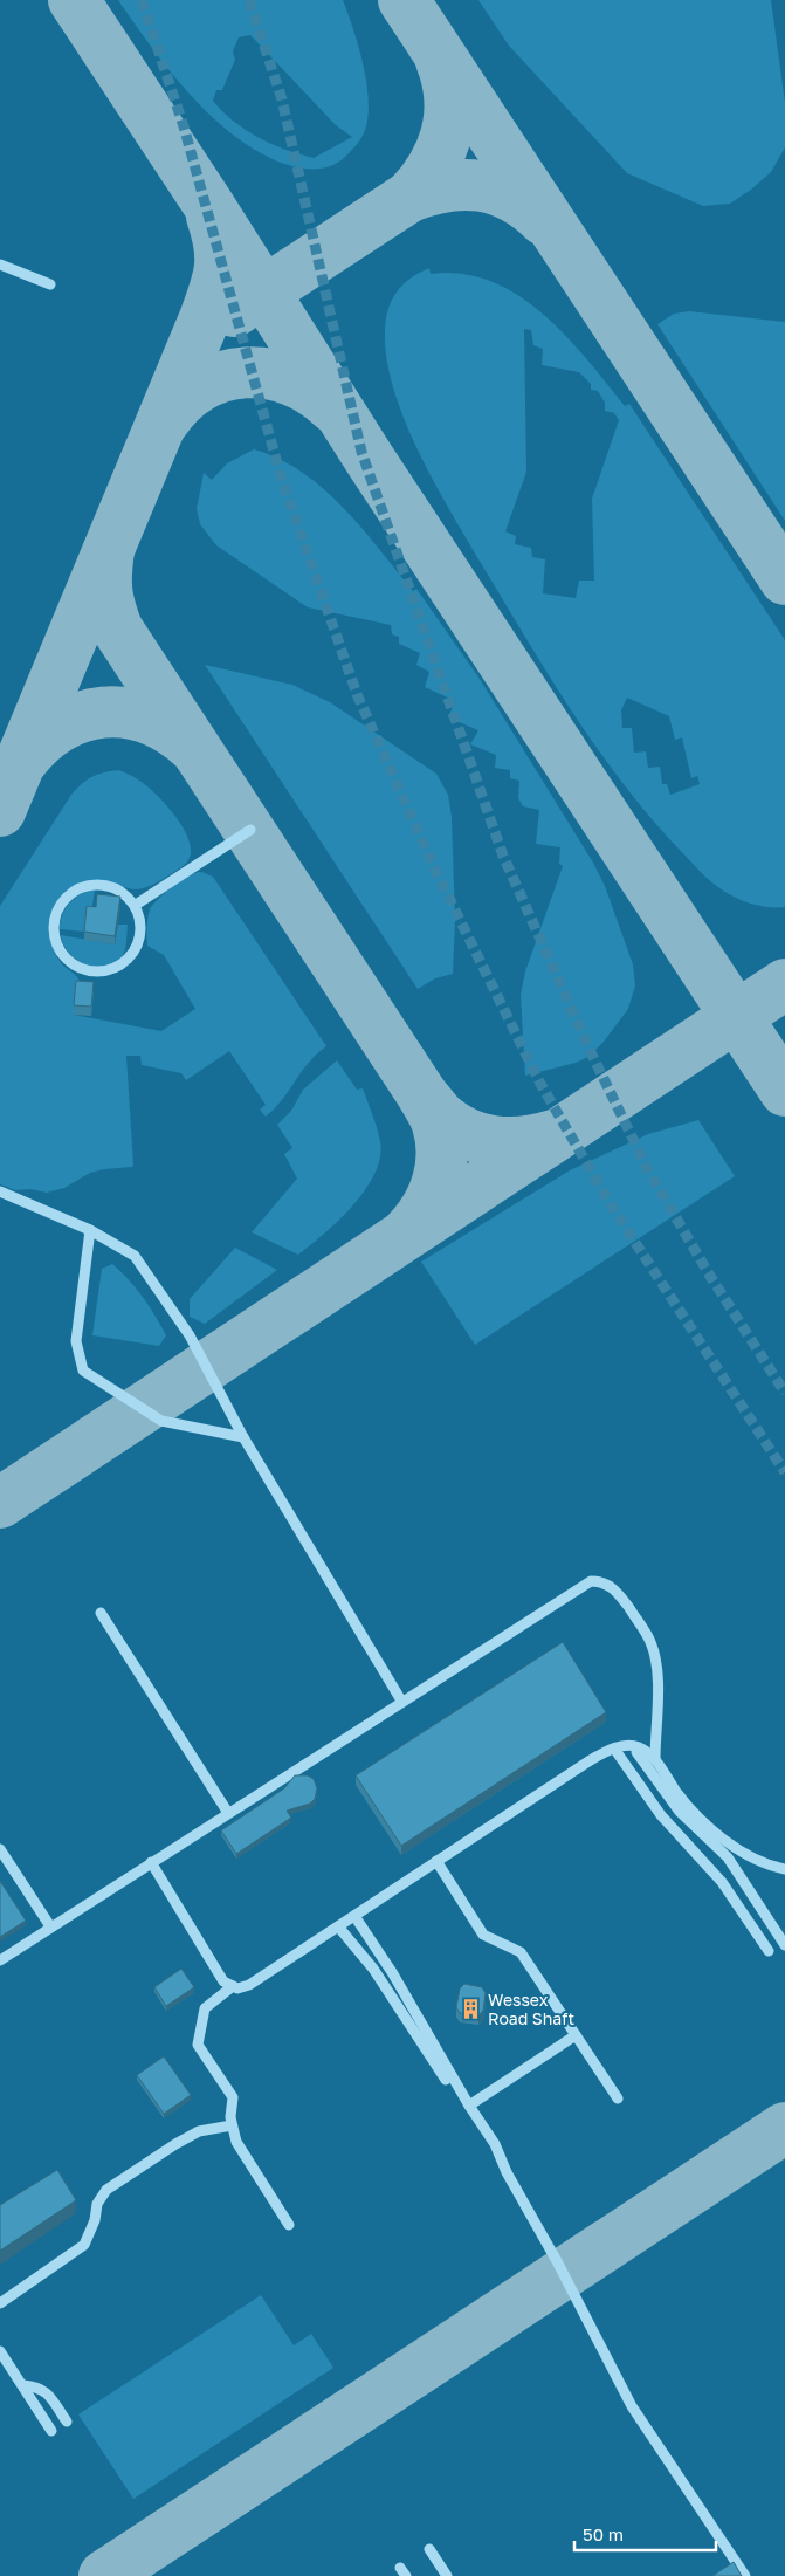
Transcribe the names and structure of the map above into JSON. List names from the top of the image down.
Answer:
{
  "places": {
    "building": ["Wessex Road Shaft"]
  },
  "scale_bar": "50 m"
}
